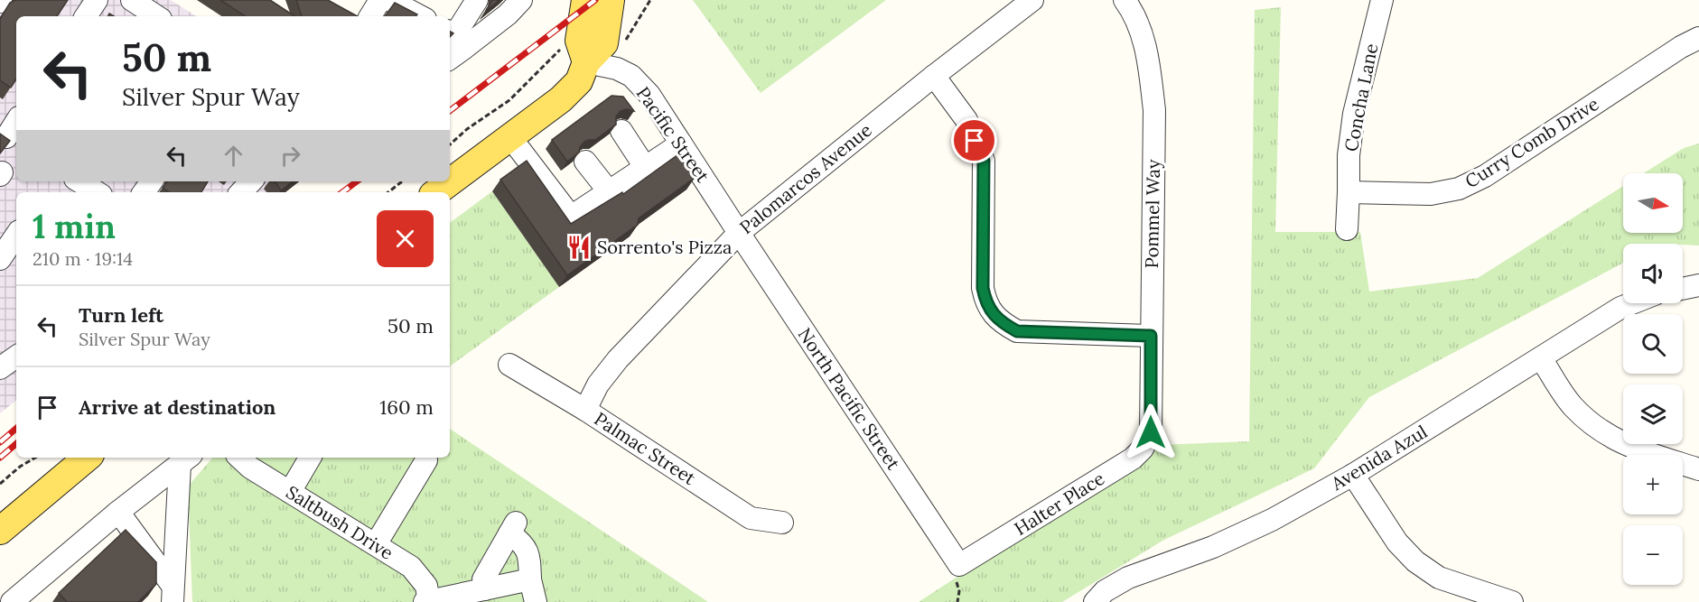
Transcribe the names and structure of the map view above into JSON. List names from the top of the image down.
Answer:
{
  "streets": {
    "street": [
      "Concha Lane",
      "Pacific Street",
      "Curry Comb Drive",
      "Palomarcos Avenue",
      "Pommel Way",
      "North Pacific Street",
      "Palmac Street",
      "Avenida Azul",
      "Halter Place",
      "Saltbush Drive"
    ]
  },
  "crossings": [
    ["Concha Lane", "Curry Comb Drive"],
    ["Pacific Street", "Palomarcos Avenue"],
    ["Pacific Street", "North Pacific Street"],
    ["Palomarcos Avenue", "North Pacific Street"],
    ["Palomarcos Avenue", "Palmac Street"],
    ["Pommel Way", "Halter Place"],
    ["North Pacific Street", "Halter Place"]
  ],
  "places": {
    "restaurant": ["Sorrento's Pizza"]
  },
  "north": "right",
  "page": {
    "turn": ["50 m", "Silver Spur Way"],
    "map_buttons": ["+", "−"],
    "heading": ["1 min", "210 m · 19:14"],
    "list": [
      {
        "name": "Turn left",
        "note": "Silver Spur Way",
        "value": "50 m"
      },
      {
        "name": "Arrive at destination",
        "value": "160 m"
      }
    ]
  }
}
